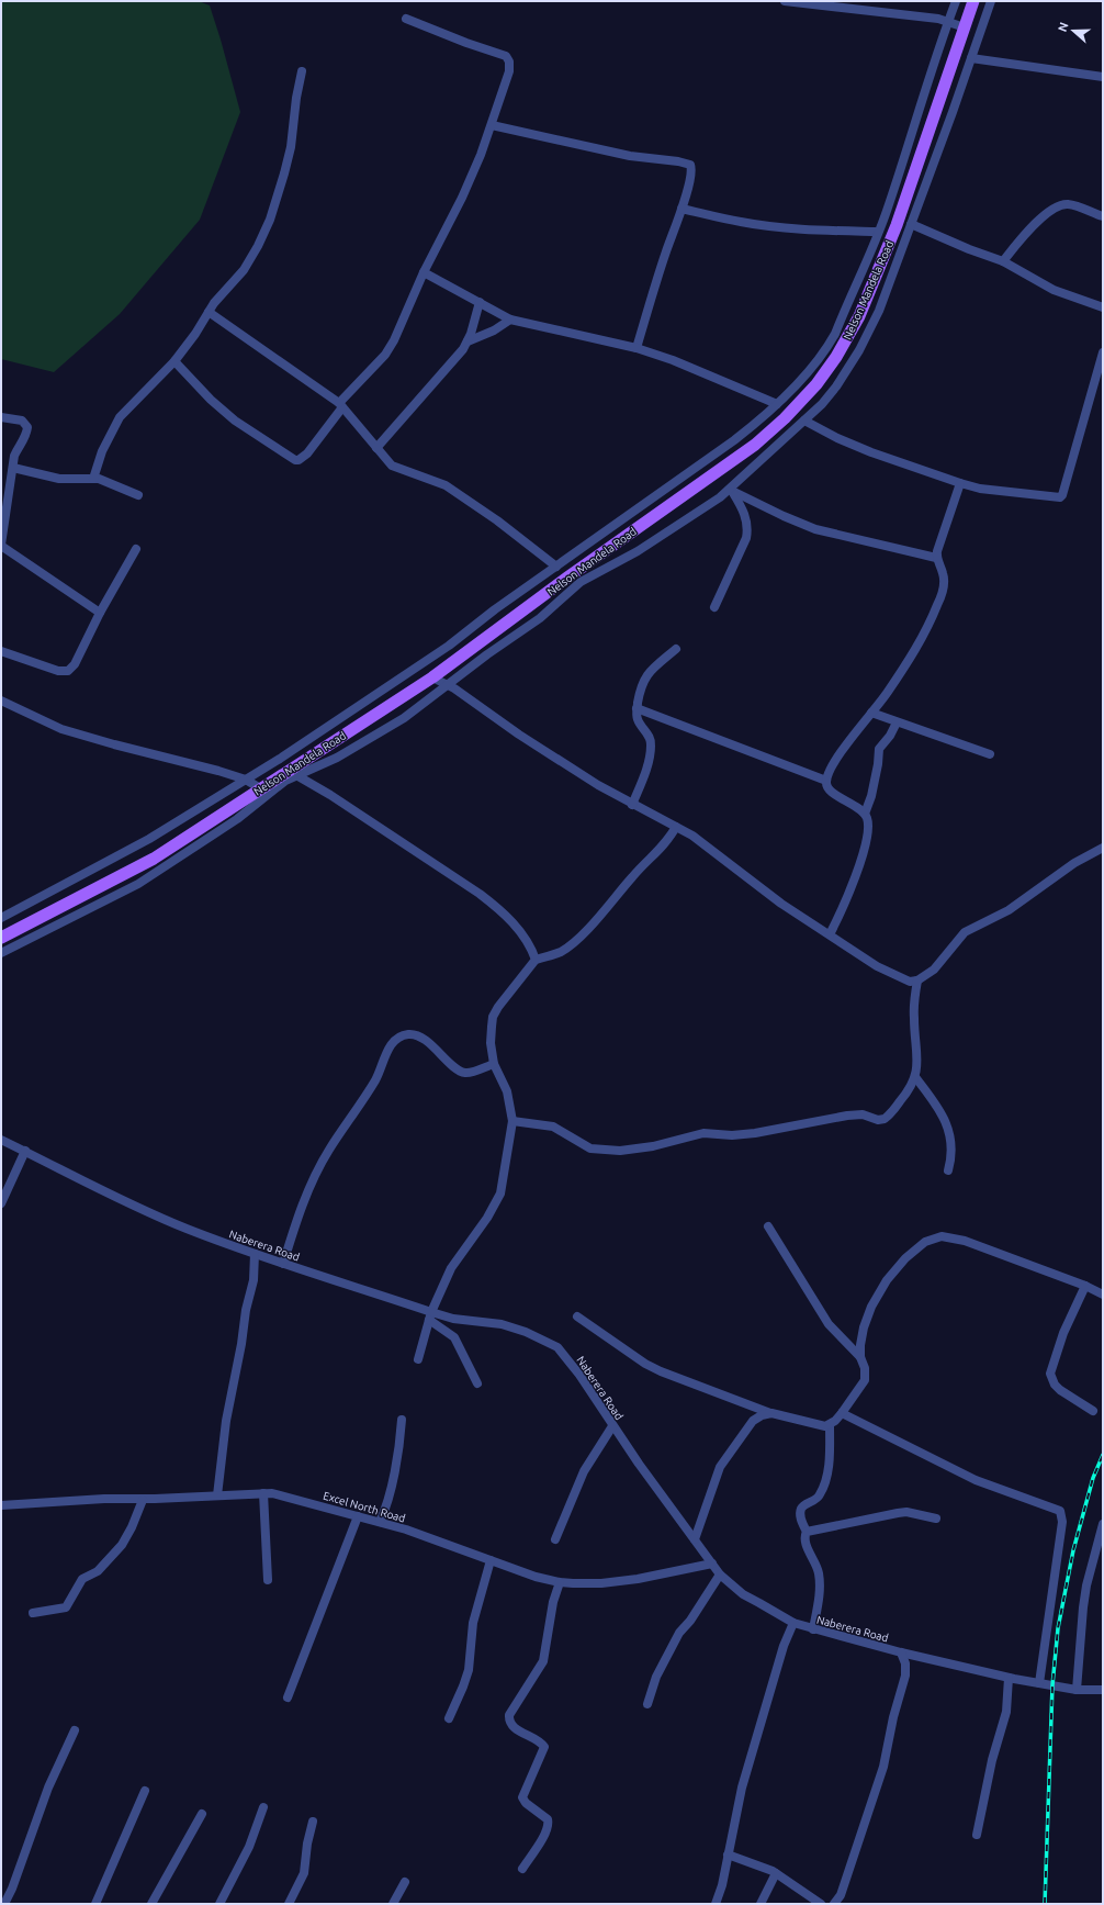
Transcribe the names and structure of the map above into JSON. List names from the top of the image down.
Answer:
{
  "streets": {
    "main road": ["Nelson Mandela Road"],
    "street": ["Naberera Road", "Excel North Road"]
  },
  "crossings": [
    ["Naberera Road", "Excel North Road"]
  ],
  "north": "left"
}
